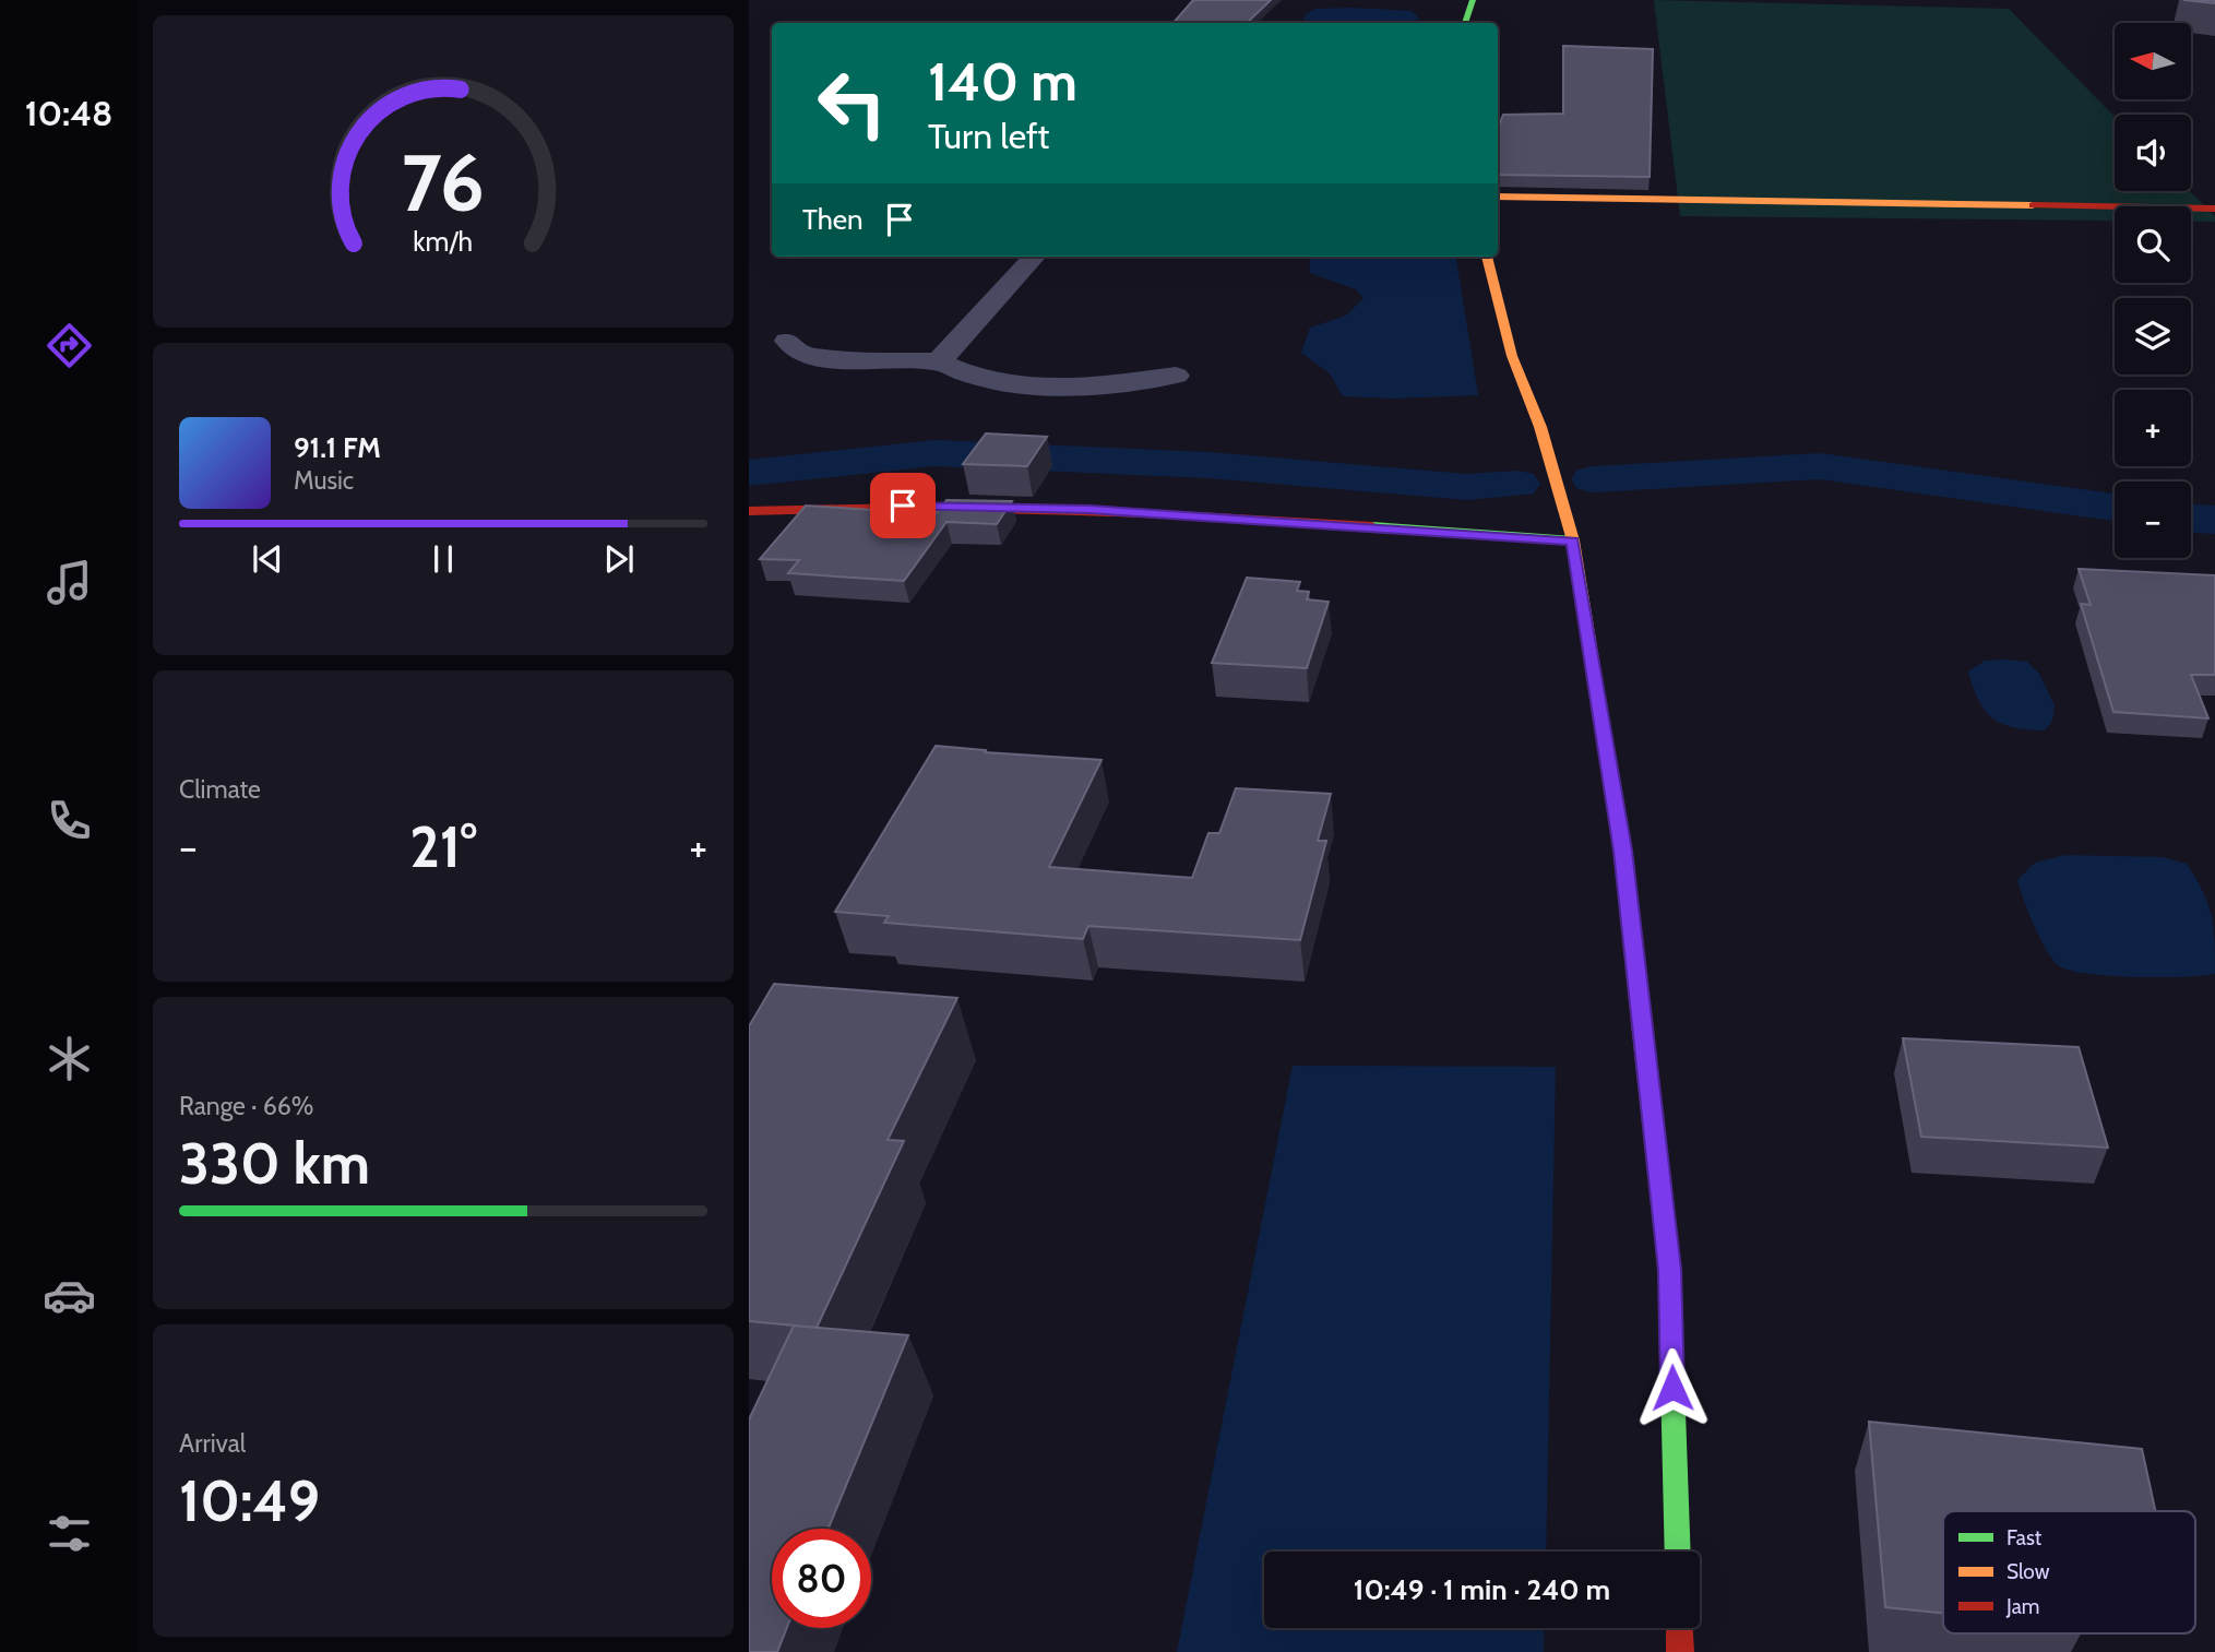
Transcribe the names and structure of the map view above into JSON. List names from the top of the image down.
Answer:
{
  "legend": ["Fast", "Slow", "Jam"],
  "north": "left",
  "page": {
    "tabs": "10:48",
    "map_buttons": ["+", "−"],
    "turn": ["140 m", "Turn left"],
    "then": "Then",
    "song": ["91.1 FM", "Music"],
    "tile": [
      "Climate",
      ["Range · 66%", "330 km"],
      ["Arrival", "10:49"]
    ],
    "heat": ["−", "21°", "+"],
    "limit": "80",
    "trip": "10:49 · 1 min · 240 m",
    "gauge": ["76", "km/h"]
  }
}
